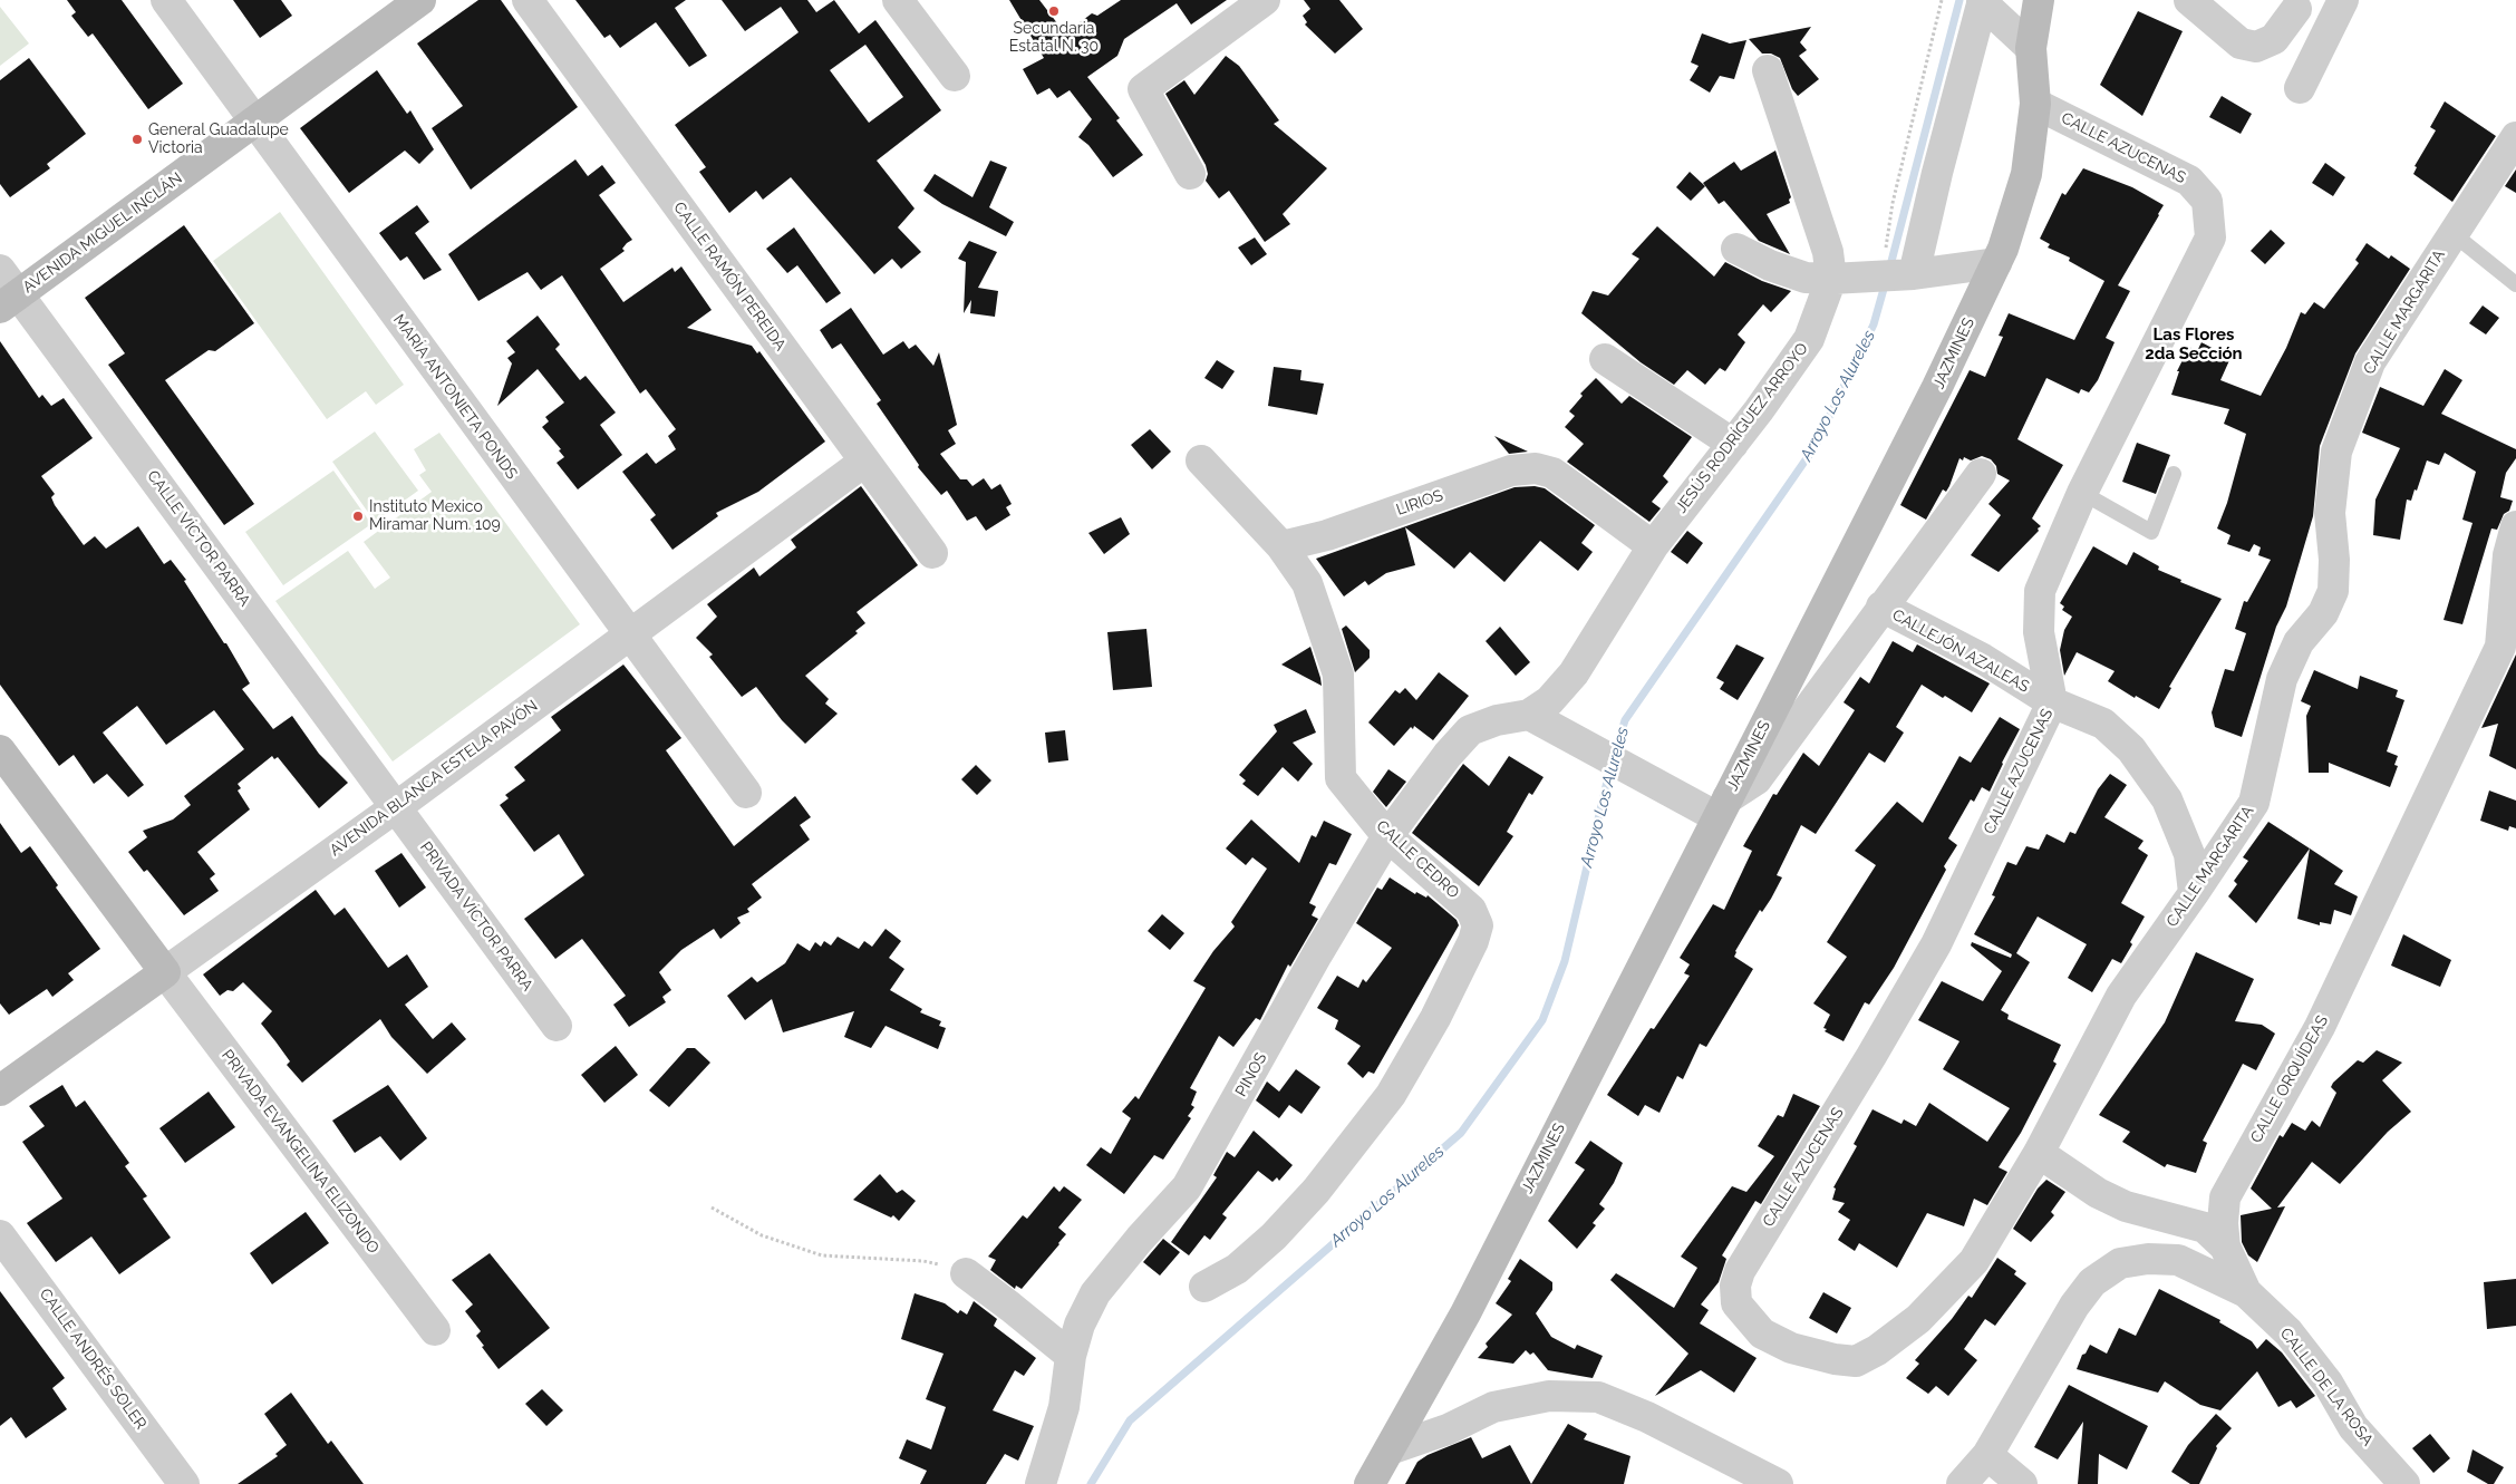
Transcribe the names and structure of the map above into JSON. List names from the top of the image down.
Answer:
{
  "streets": {
    "main road": ["AVENIDA MIGUEL INCLÁN", "JAZMINES", "AVENIDA BLANCA ESTELA PAVÓN"],
    "street": [
      "CALLE AZUCENAS",
      "CALLE RAMÓN PEREIDA",
      "CALLE MARGARITA",
      "MARÍA ANTONIETA PONDS",
      "JESÚS RODRÍGUEZ ARROYO",
      "LIRIOS",
      "CALLE VÍCTOR PARRA",
      "CALLEJÓN AZALEAS",
      "CALLE CEDRO",
      "PRIVADA VÍCTOR PARRA",
      "PINOS",
      "CALLE ORQUÍDEAS",
      "PRIVADA EVANGELINA ELIZONDO",
      "CALLE ANDRÉS SOLER",
      "CALLE DE LA ROSA"
    ]
  },
  "crossings": [
    ["CALLE AZUCENAS", "CALLE MARGARITA"],
    ["CALLE AZUCENAS", "JAZMINES"],
    ["CALLE AZUCENAS", "CALLEJÓN AZALEAS"],
    ["AVENIDA MIGUEL INCLÁN", "MARÍA ANTONIETA PONDS"],
    ["AVENIDA MIGUEL INCLÁN", "CALLE VÍCTOR PARRA"],
    ["CALLE RAMÓN PEREIDA", "AVENIDA BLANCA ESTELA PAVÓN"],
    ["CALLE MARGARITA", "CALLEJÓN AZALEAS"],
    ["MARÍA ANTONIETA PONDS", "AVENIDA BLANCA ESTELA PAVÓN"],
    ["JESÚS RODRÍGUEZ ARROYO", "LIRIOS"],
    ["JESÚS RODRÍGUEZ ARROYO", "PINOS"],
    ["LIRIOS", "CALLE CEDRO"],
    ["CALLE VÍCTOR PARRA", "AVENIDA BLANCA ESTELA PAVÓN"],
    ["CALLE VÍCTOR PARRA", "PRIVADA VÍCTOR PARRA"],
    ["AVENIDA BLANCA ESTELA PAVÓN", "PRIVADA VÍCTOR PARRA"],
    ["AVENIDA BLANCA ESTELA PAVÓN", "PRIVADA EVANGELINA ELIZONDO"],
    ["CALLE CEDRO", "PINOS"],
    ["CALLE ORQUÍDEAS", "CALLE DE LA ROSA"]
  ],
  "districts": ["Las Flores 2da Sección"],
  "water": ["Arroyo Los Alureles"],
  "places": ["Secundaria Estatal N. 30", "General Guadalupe Victoria", "Instituto Mexico Miramar Num. 109"]
}
